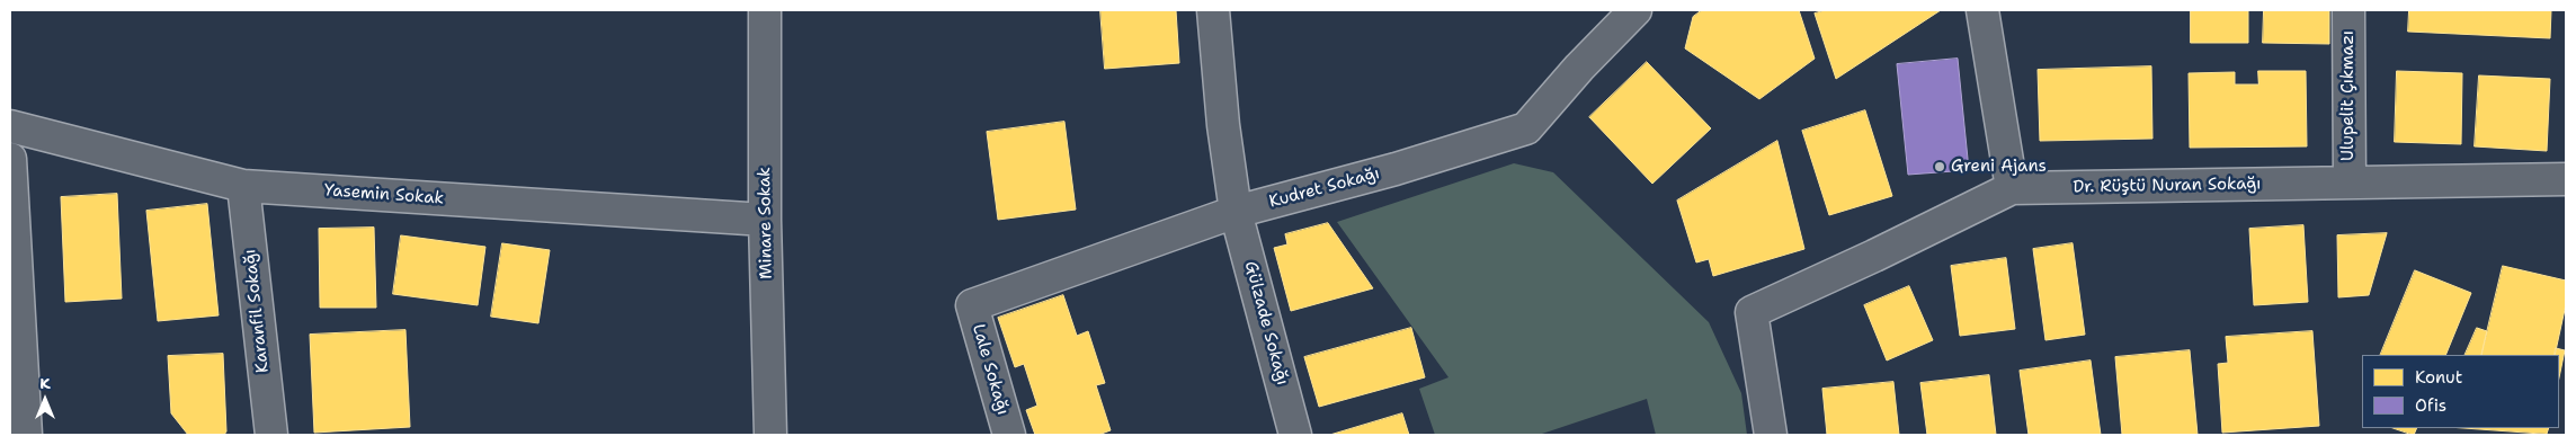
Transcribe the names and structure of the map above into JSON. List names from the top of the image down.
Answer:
{
  "streets": {
    "street": [
      "Ulupelit Çıkmazı",
      "Dr. Rüştü Nuran Sokağı",
      "Kudret Sokağı",
      "Yasemin Sokak",
      "Minare Sokak",
      "Karanfil Sokağı",
      "Gülzade Sokağı",
      "Lale Sokağı"
    ]
  },
  "crossings": [
    ["Ulupelit Çıkmazı", "Dr. Rüştü Nuran Sokağı"],
    ["Kudret Sokağı", "Gülzade Sokağı"],
    ["Kudret Sokağı", "Lale Sokağı"],
    ["Yasemin Sokak", "Minare Sokak"],
    ["Yasemin Sokak", "Karanfil Sokağı"]
  ],
  "places": ["Greni̇ Ajans"],
  "legend": ["Konut", "Ofis"],
  "north": "top"
}
